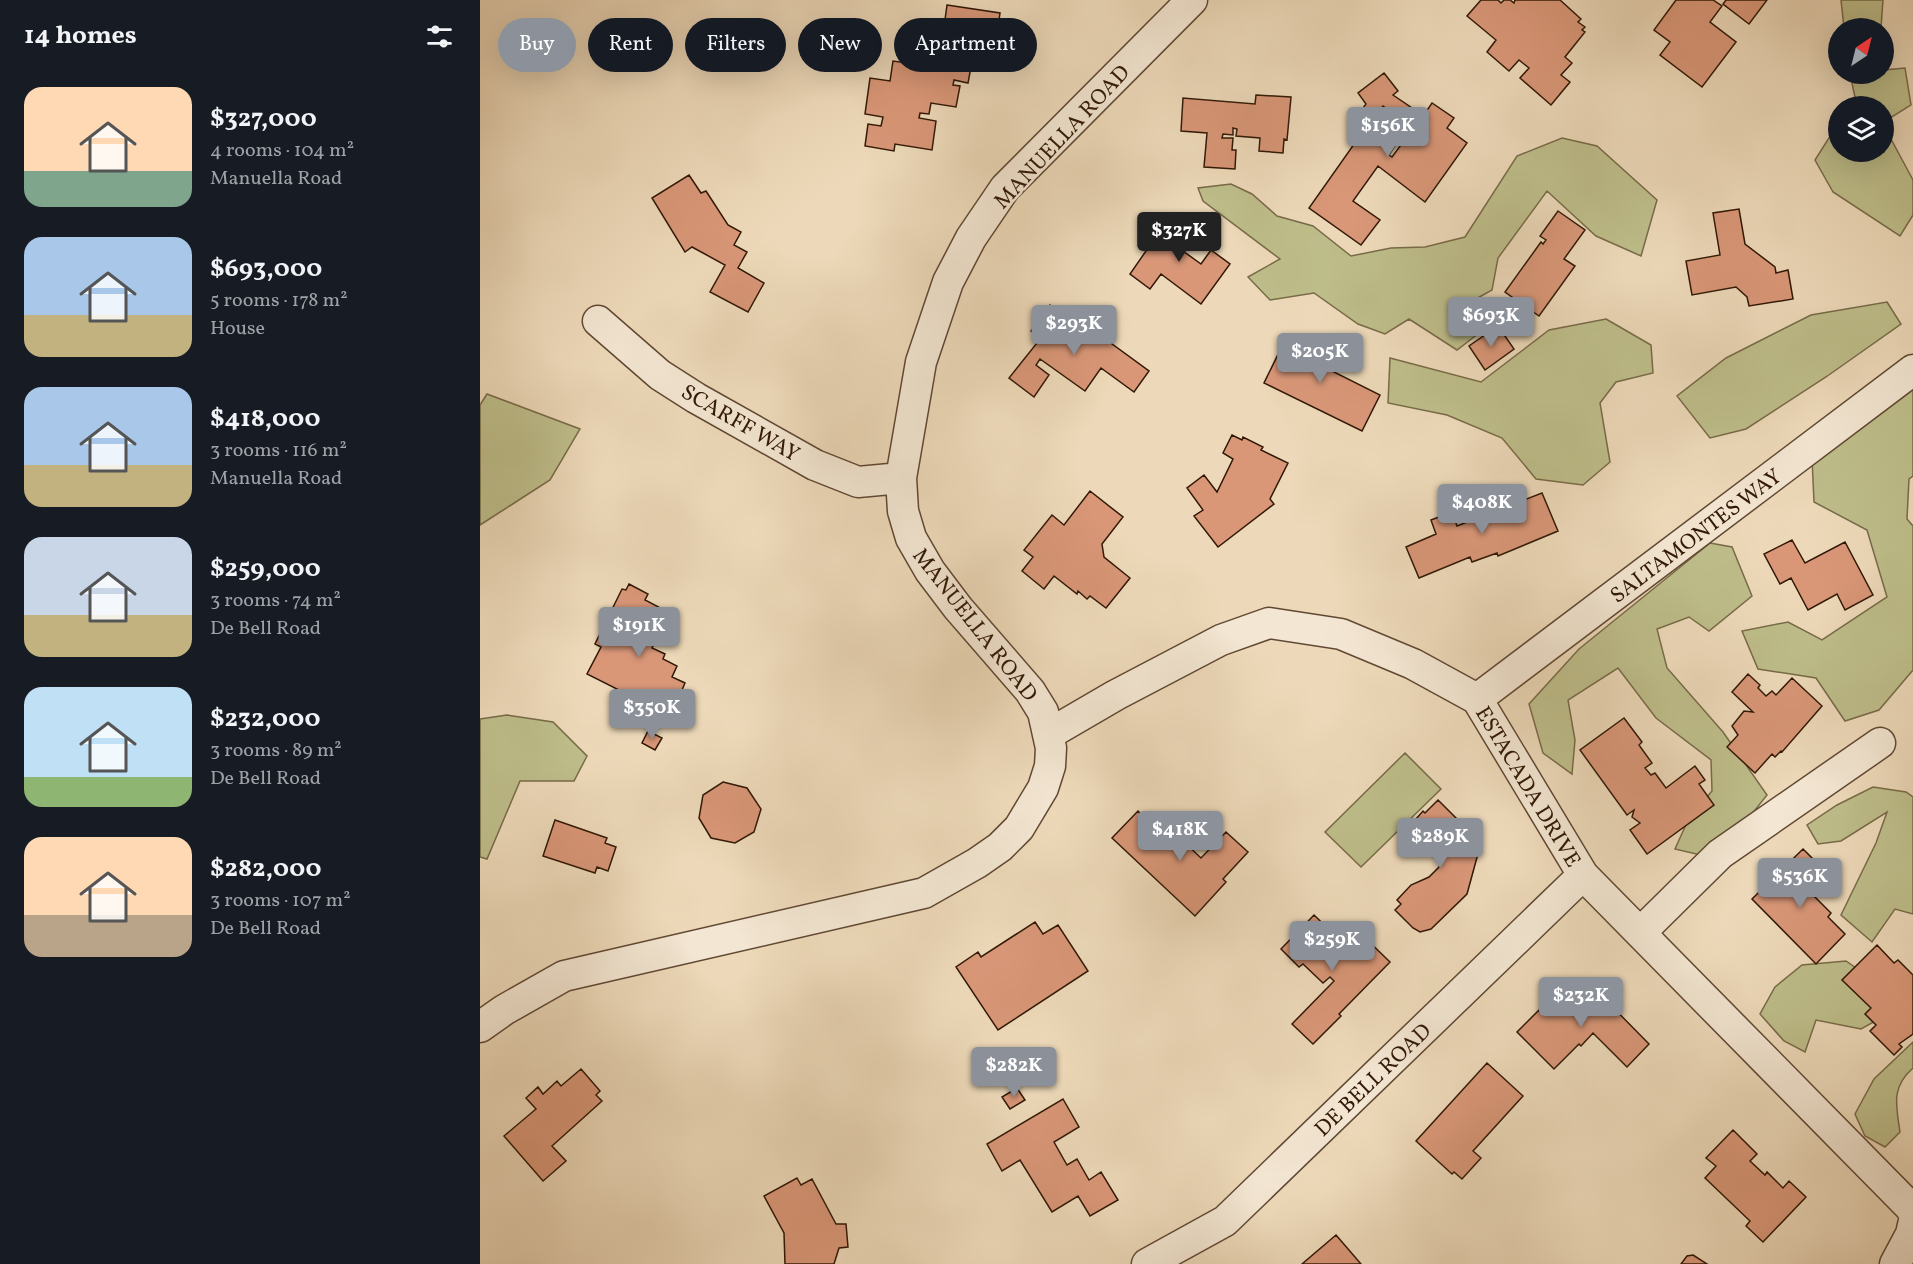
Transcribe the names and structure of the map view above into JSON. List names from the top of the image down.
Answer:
{
  "streets": {
    "street": [
      "MANUELLA ROAD",
      "SCARFF WAY",
      "SALTAMONTES WAY",
      "ESTACADA DRIVE",
      "DE BELL ROAD"
    ]
  },
  "crossings": [
    ["MANUELLA ROAD", "SCARFF WAY"],
    ["MANUELLA ROAD", "ESTACADA DRIVE"],
    ["SALTAMONTES WAY", "ESTACADA DRIVE"],
    ["ESTACADA DRIVE", "DE BELL ROAD"]
  ],
  "north": "top right",
  "page": {
    "heading": "14 homes",
    "chip": [
      "Buy",
      "Rent",
      "Filters",
      "New",
      "Apartment"
    ],
    "list": [
      {
        "name": "$327,000",
        "note": "4 rooms · 104 m² · Manuella Road"
      },
      {
        "name": "$693,000",
        "note": "5 rooms · 178 m² · House"
      },
      {
        "name": "$418,000",
        "note": "3 rooms · 116 m² · Manuella Road"
      },
      {
        "name": "$259,000",
        "note": "3 rooms · 74 m² · De Bell Road"
      },
      {
        "name": "$232,000",
        "note": "3 rooms · 89 m² · De Bell Road"
      },
      {
        "name": "$282,000",
        "note": "3 rooms · 107 m² · De Bell Road"
      }
    ],
    "price": [
      "$156K",
      "$327K",
      "$693K",
      "$293K",
      "$205K",
      "$408K",
      "$191K",
      "$350K",
      "$418K",
      "$289K",
      "$536K",
      "$259K",
      "$232K",
      "$282K"
    ]
  }
}
